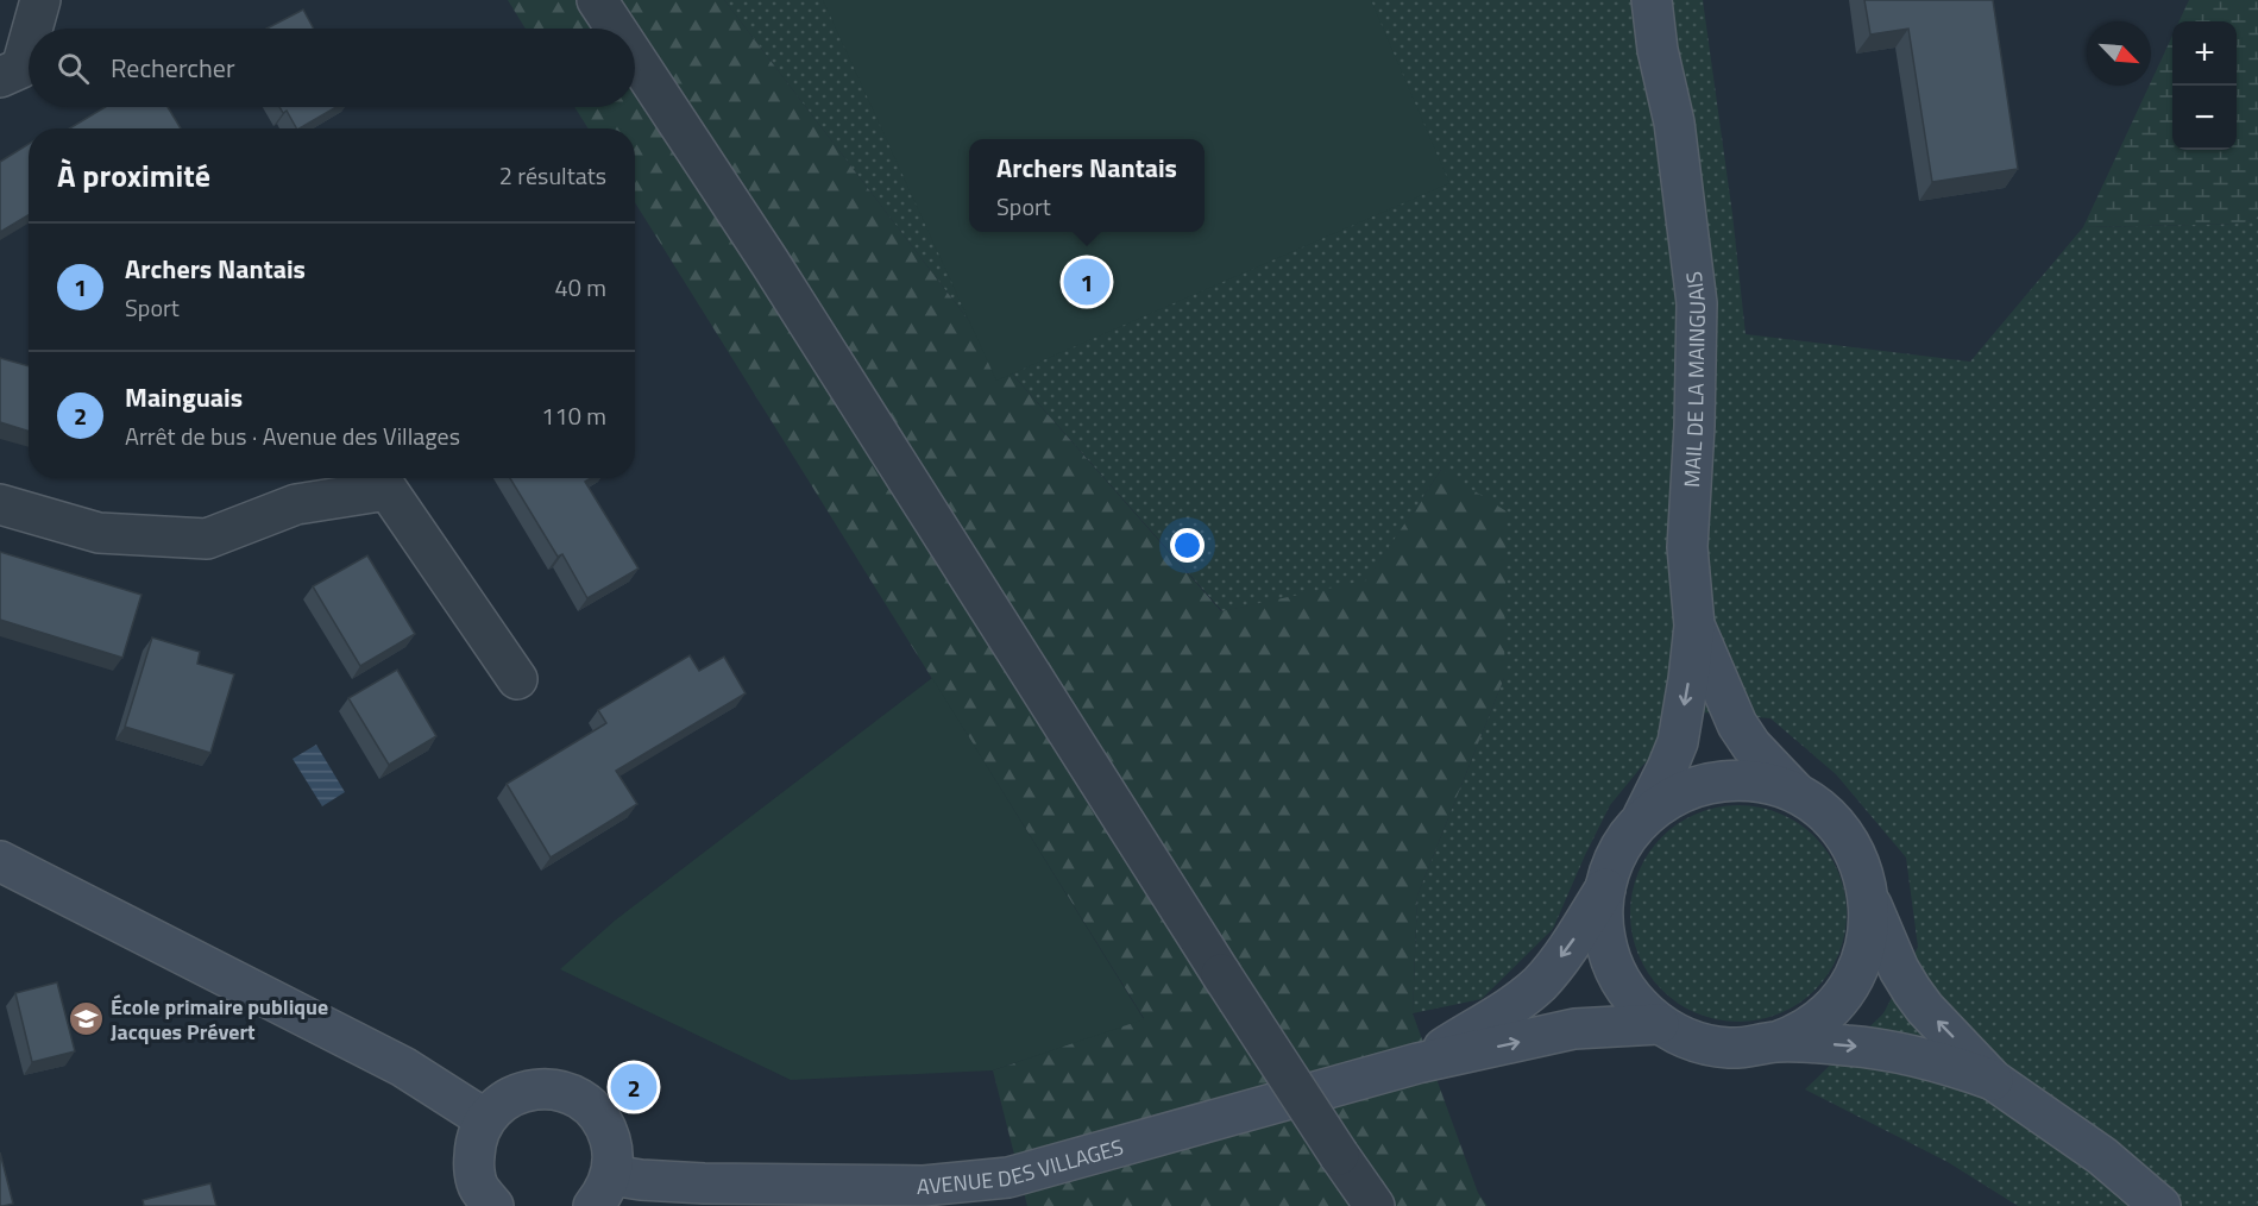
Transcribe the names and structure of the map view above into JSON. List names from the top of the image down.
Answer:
{
  "streets": {
    "street": ["MAIL DE LA MAINGUAIS", "AVENUE DES VILLAGES"]
  },
  "places": {
    "school or university": ["École primaire publique Jacques Prévert"]
  },
  "north": "bottom right",
  "page": {
    "map_buttons": ["+", "−"],
    "search": "Rechercher",
    "heading": ["À proximité", "2 résultats"],
    "popup": ["Archers Nantais", "Sport"],
    "list": [
      {
        "mark": "1",
        "name": "Archers Nantais",
        "note": "Sport",
        "value": "40 m"
      },
      {
        "mark": "2",
        "name": "Mainguais",
        "note": "Arrêt de bus · Avenue des Villages",
        "value": "110 m"
      }
    ],
    "pins": ["1", "2"]
  }
}
